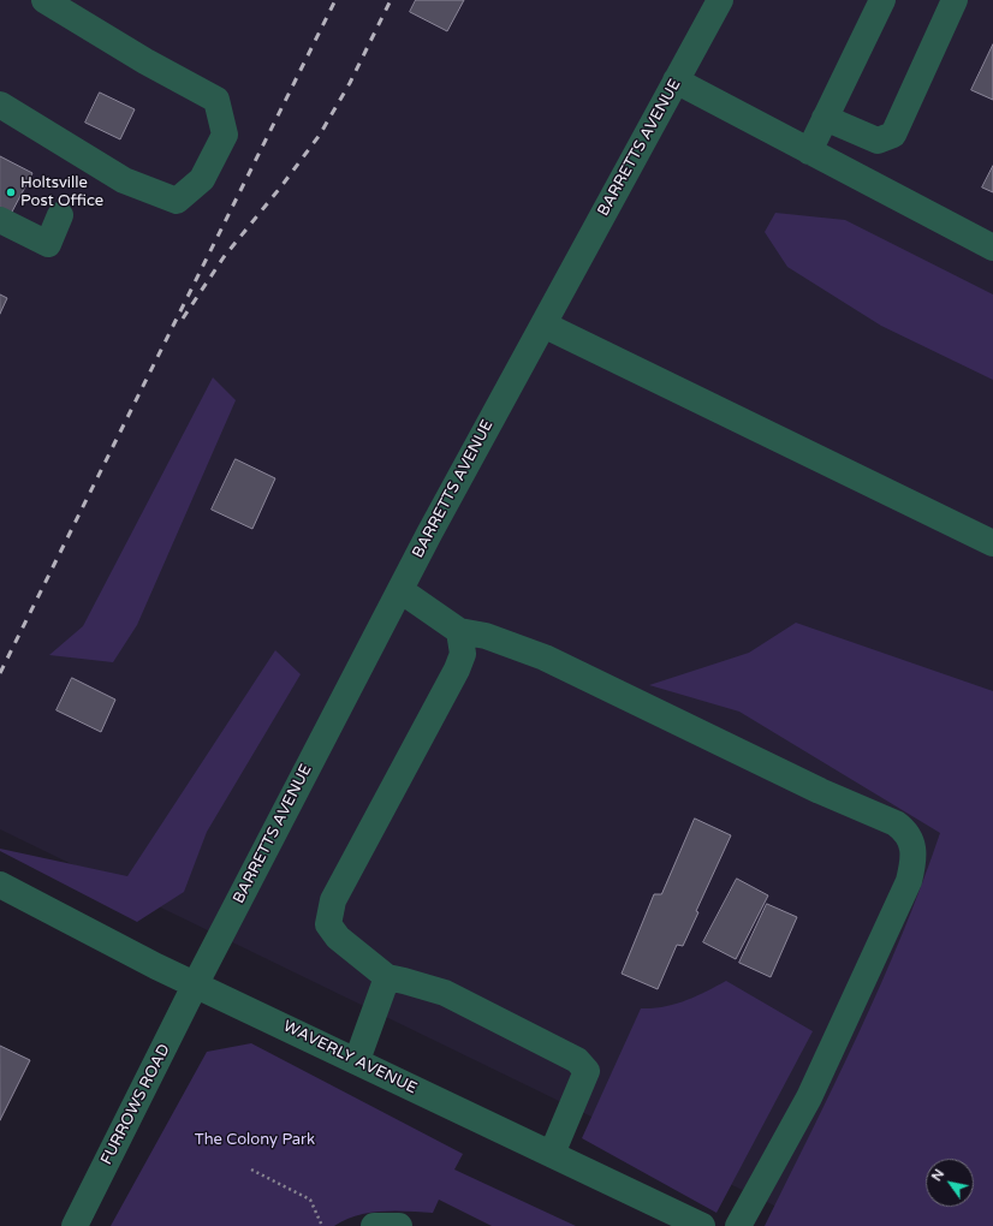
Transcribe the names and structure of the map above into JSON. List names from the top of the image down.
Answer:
{
  "streets": {
    "street": ["BARRETTS AVENUE", "WAVERLY AVENUE", "FURROWS ROAD"]
  },
  "crossings": [
    ["BARRETTS AVENUE", "WAVERLY AVENUE"],
    ["BARRETTS AVENUE", "FURROWS ROAD"],
    ["WAVERLY AVENUE", "FURROWS ROAD"]
  ],
  "parks": ["The Colony Park"],
  "places": ["Holtsville Post Office"],
  "north": "top left"
}
